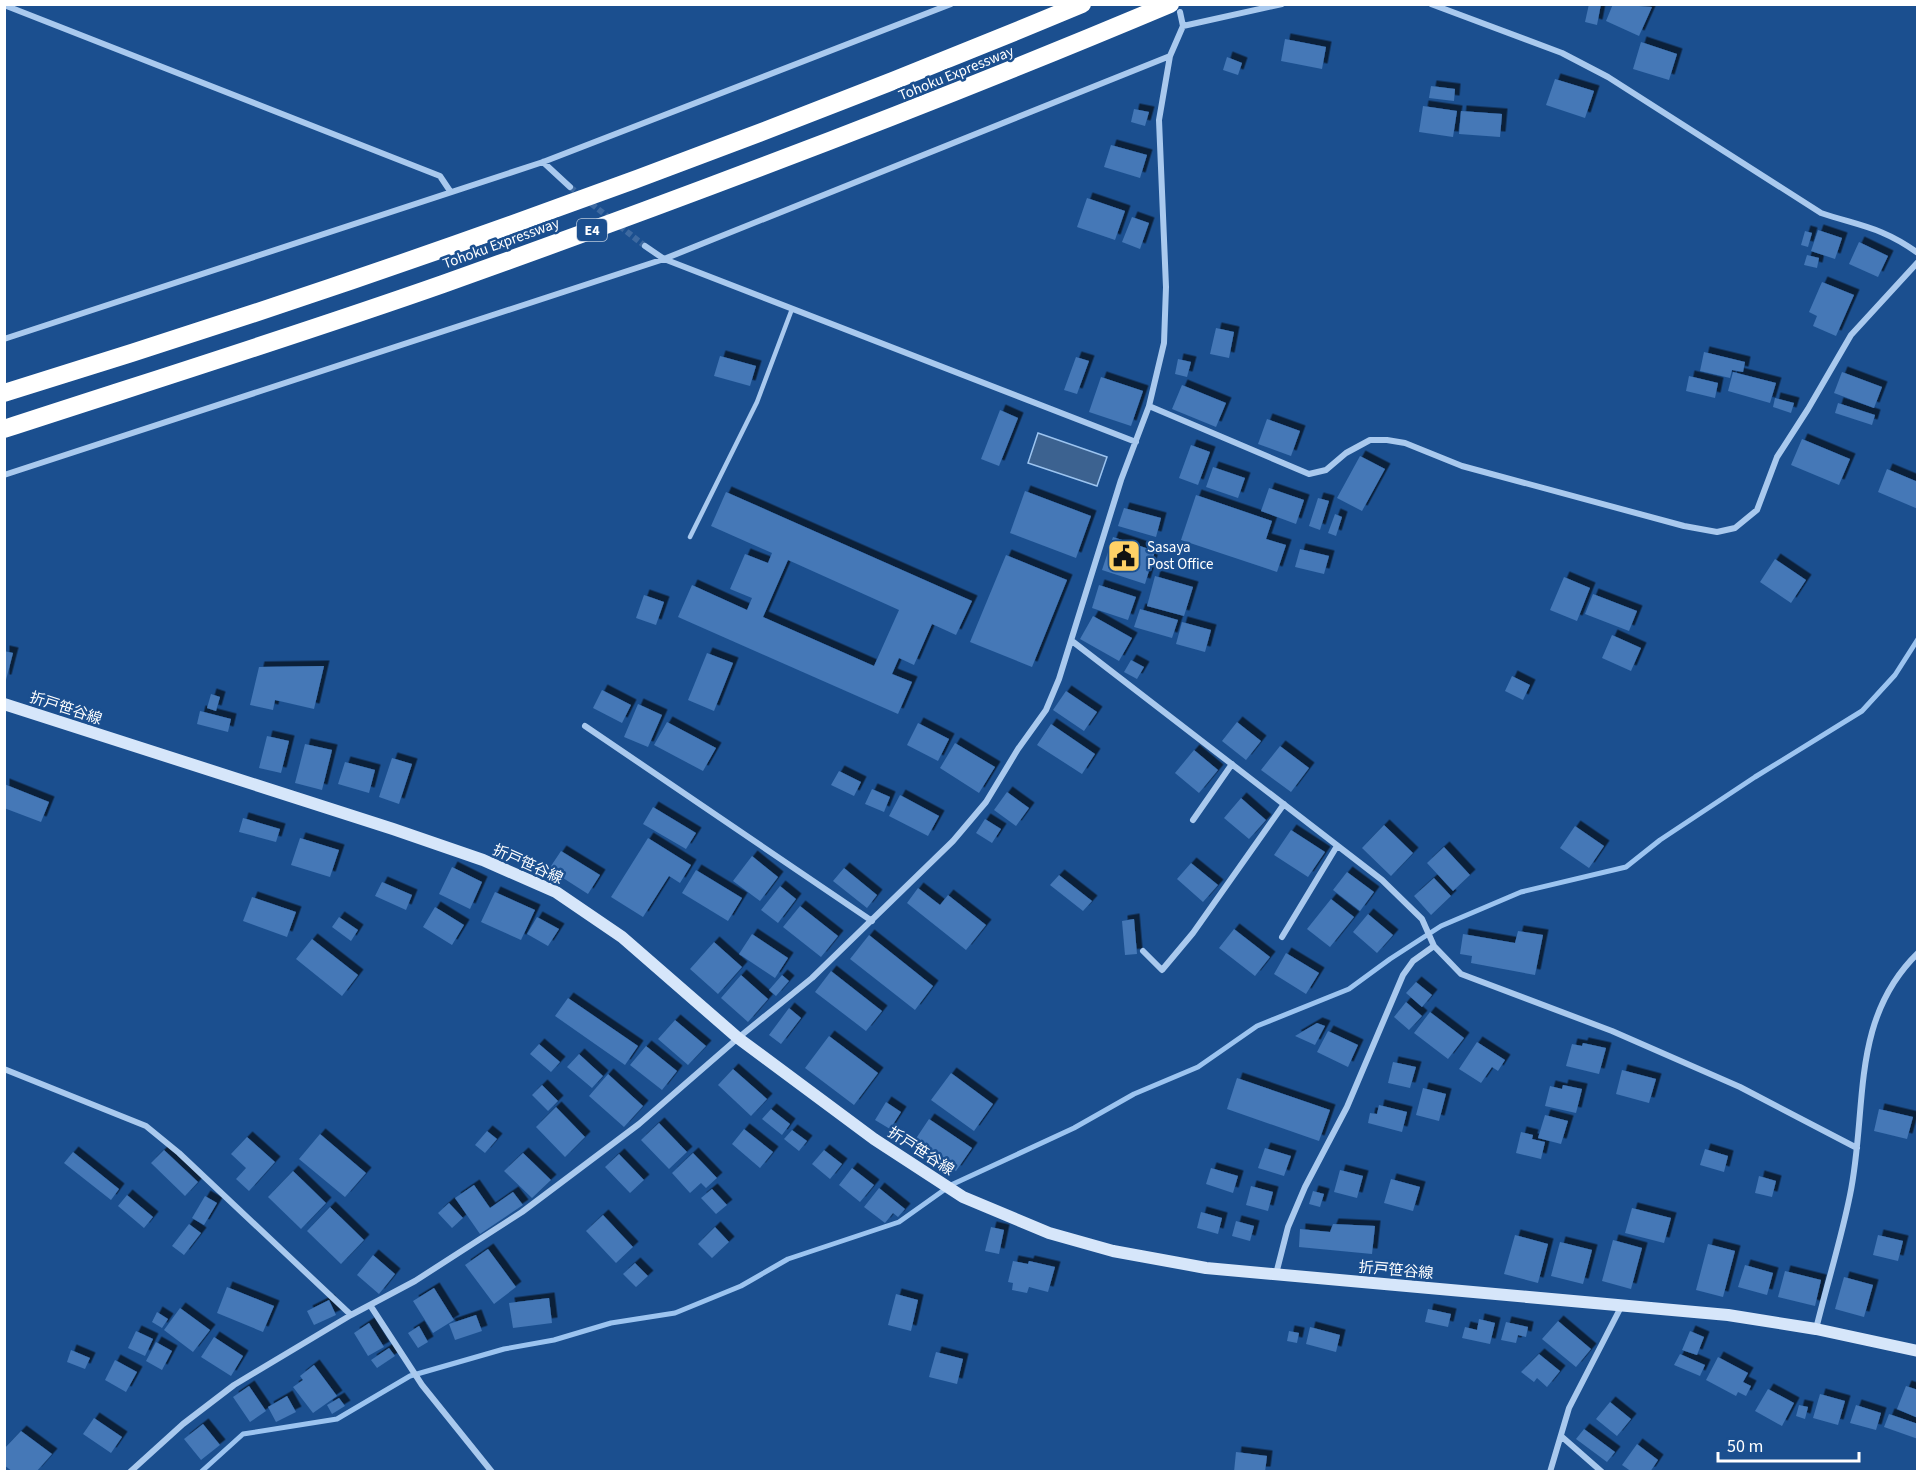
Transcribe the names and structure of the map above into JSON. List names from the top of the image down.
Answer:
{
  "streets": {
    "highway": ["Tohoku Expressway", "E4"],
    "main road": ["折戸笹谷線"]
  },
  "places": {
    "public building": ["Sasaya Post Office"]
  },
  "scale_bar": "50 m"
}
